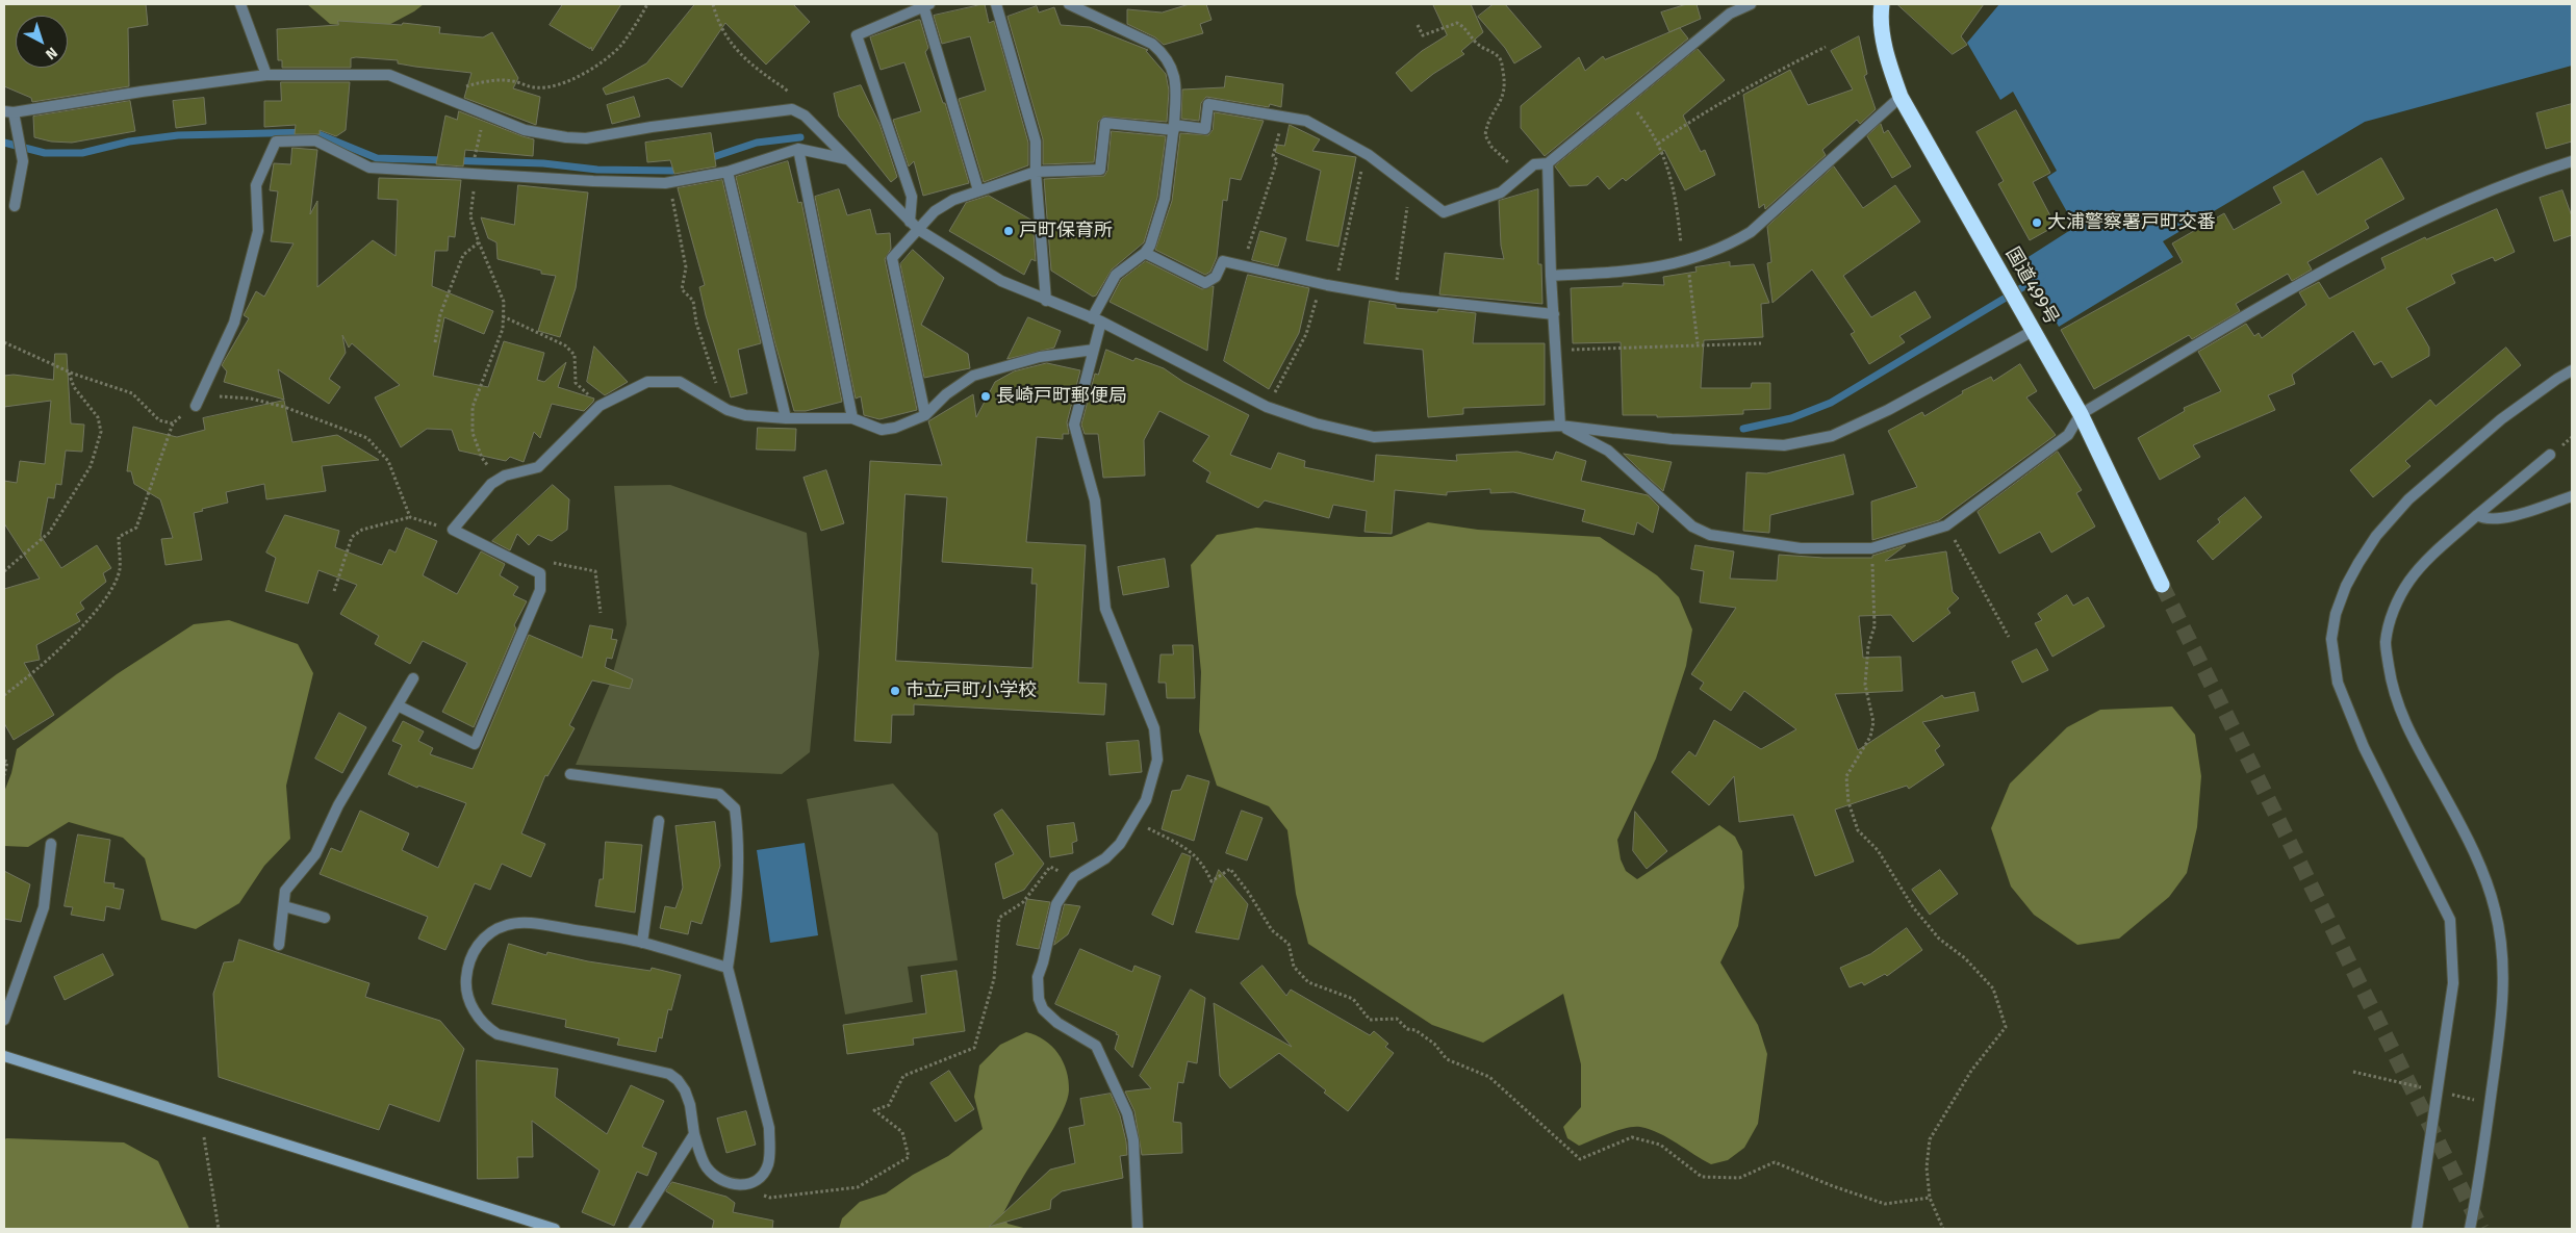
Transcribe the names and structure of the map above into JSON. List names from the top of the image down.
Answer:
{
  "streets": {
    "highway": ["国道499号"]
  },
  "places": [
    "大浦警察署戸町交番",
    "戸町保育所",
    "長崎戸町郵便局",
    "市立戸町小学校"
  ],
  "north": "bottom right"
}
